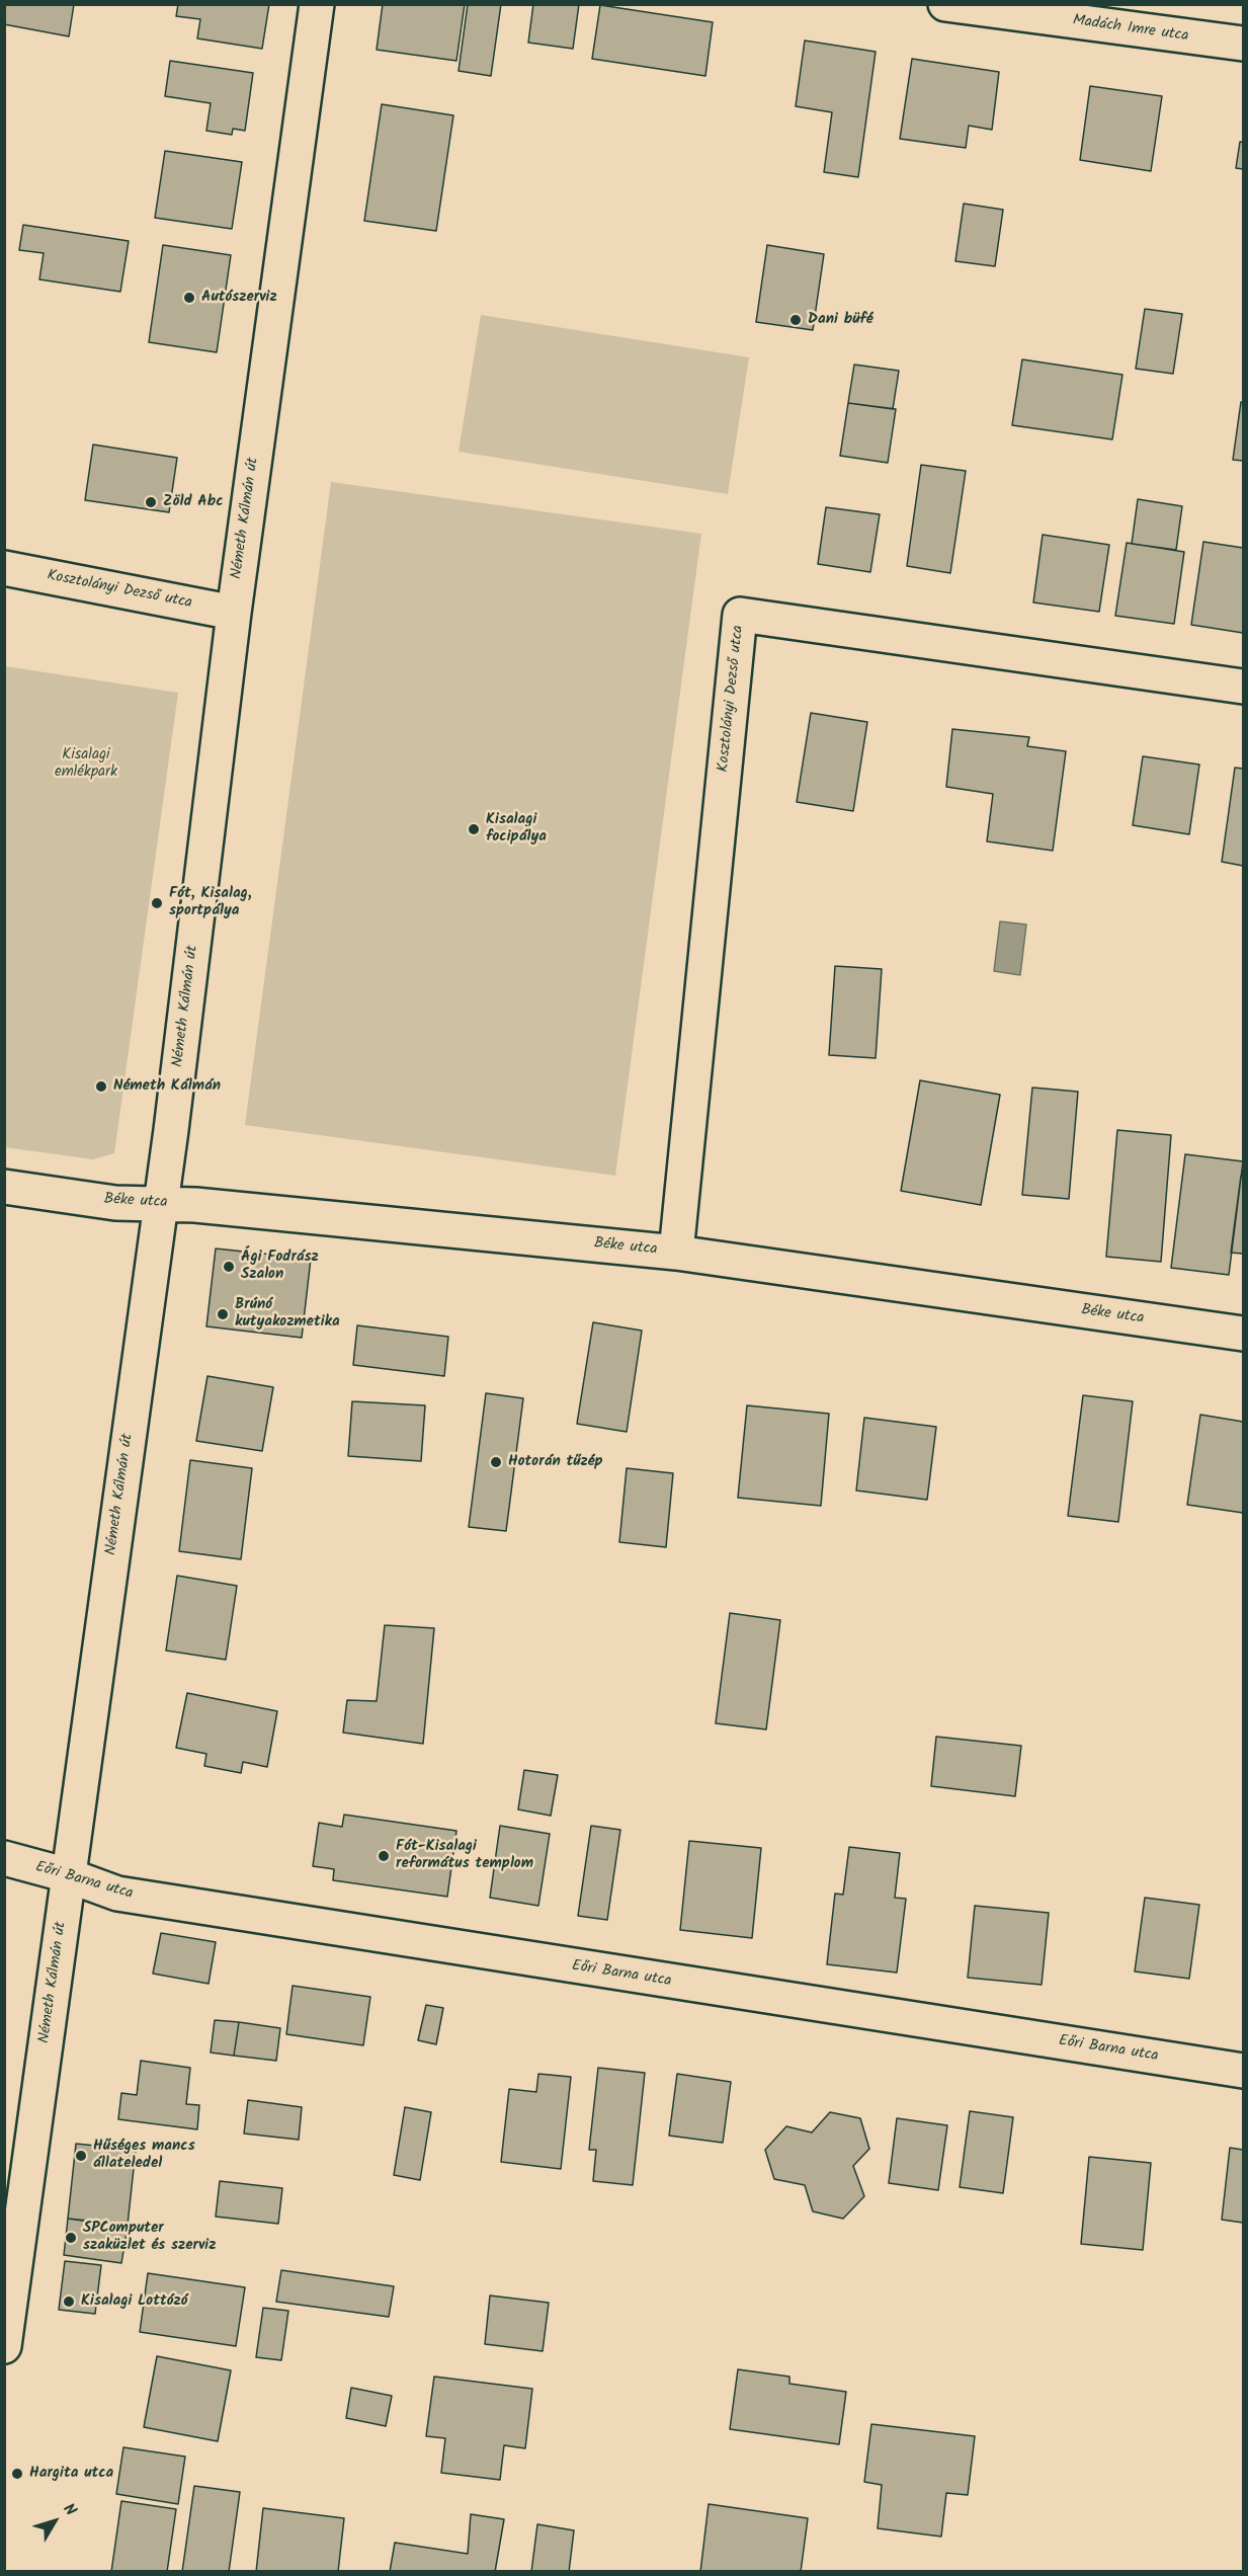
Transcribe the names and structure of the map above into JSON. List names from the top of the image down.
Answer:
{
  "streets": {
    "street": [
      "Madách Imre utca",
      "Németh Kálmán út",
      "Kosztolányi Dezső utca",
      "Béke utca",
      "Eőri Barna utca"
    ]
  },
  "crossings": [
    ["Németh Kálmán út", "Kosztolányi Dezső utca"],
    ["Németh Kálmán út", "Béke utca"],
    ["Németh Kálmán út", "Eőri Barna utca"],
    ["Kosztolányi Dezső utca", "Béke utca"]
  ],
  "parks": ["Kisalagi emlékpark"],
  "places": [
    "Autószerviz",
    "Dani büfé",
    "Zöld Abc",
    "Kisalagi focipálya",
    "Fót, Kisalag, sportpálya",
    "Németh Kálmán",
    "Ági Fodrász Szalon",
    "Brúnó kutyakozmetika",
    "Hotorán tűzép",
    "Fót-Kisalagi református templom",
    "Hűséges mancs állateledel",
    "SPComputer szaküzlet és szerviz",
    "Kisalagi Lottózó",
    "Hargita utca"
  ],
  "north": "top right"
}
